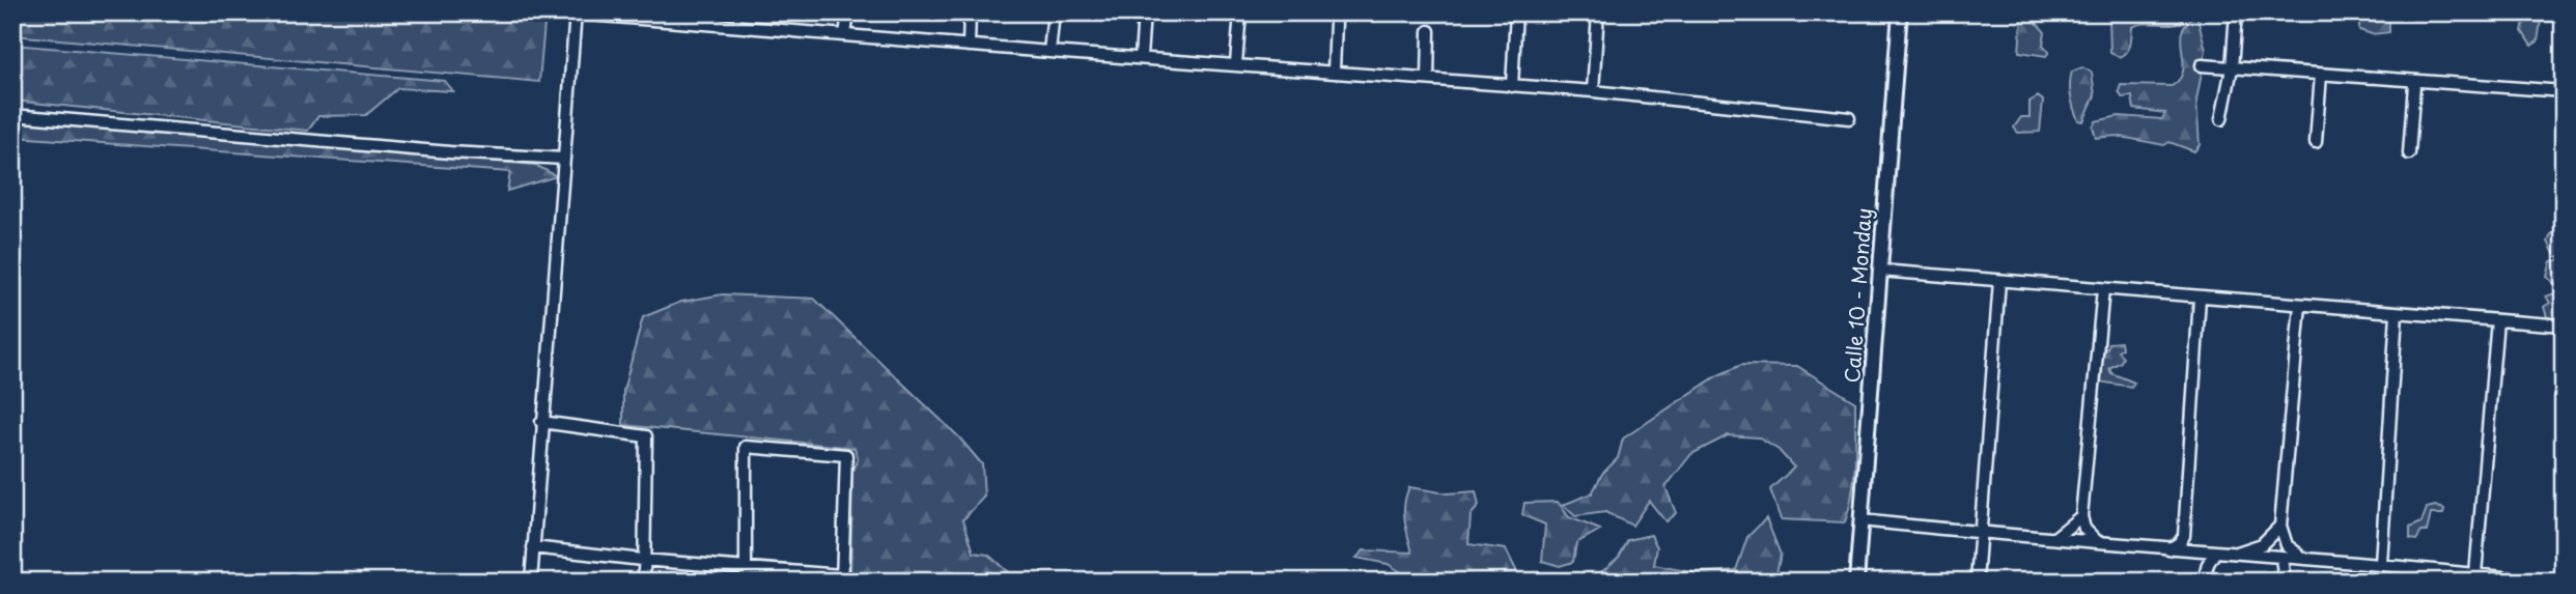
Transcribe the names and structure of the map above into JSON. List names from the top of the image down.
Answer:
{
  "streets": {
    "street": ["Calle 10 - Monday"]
  }
}
